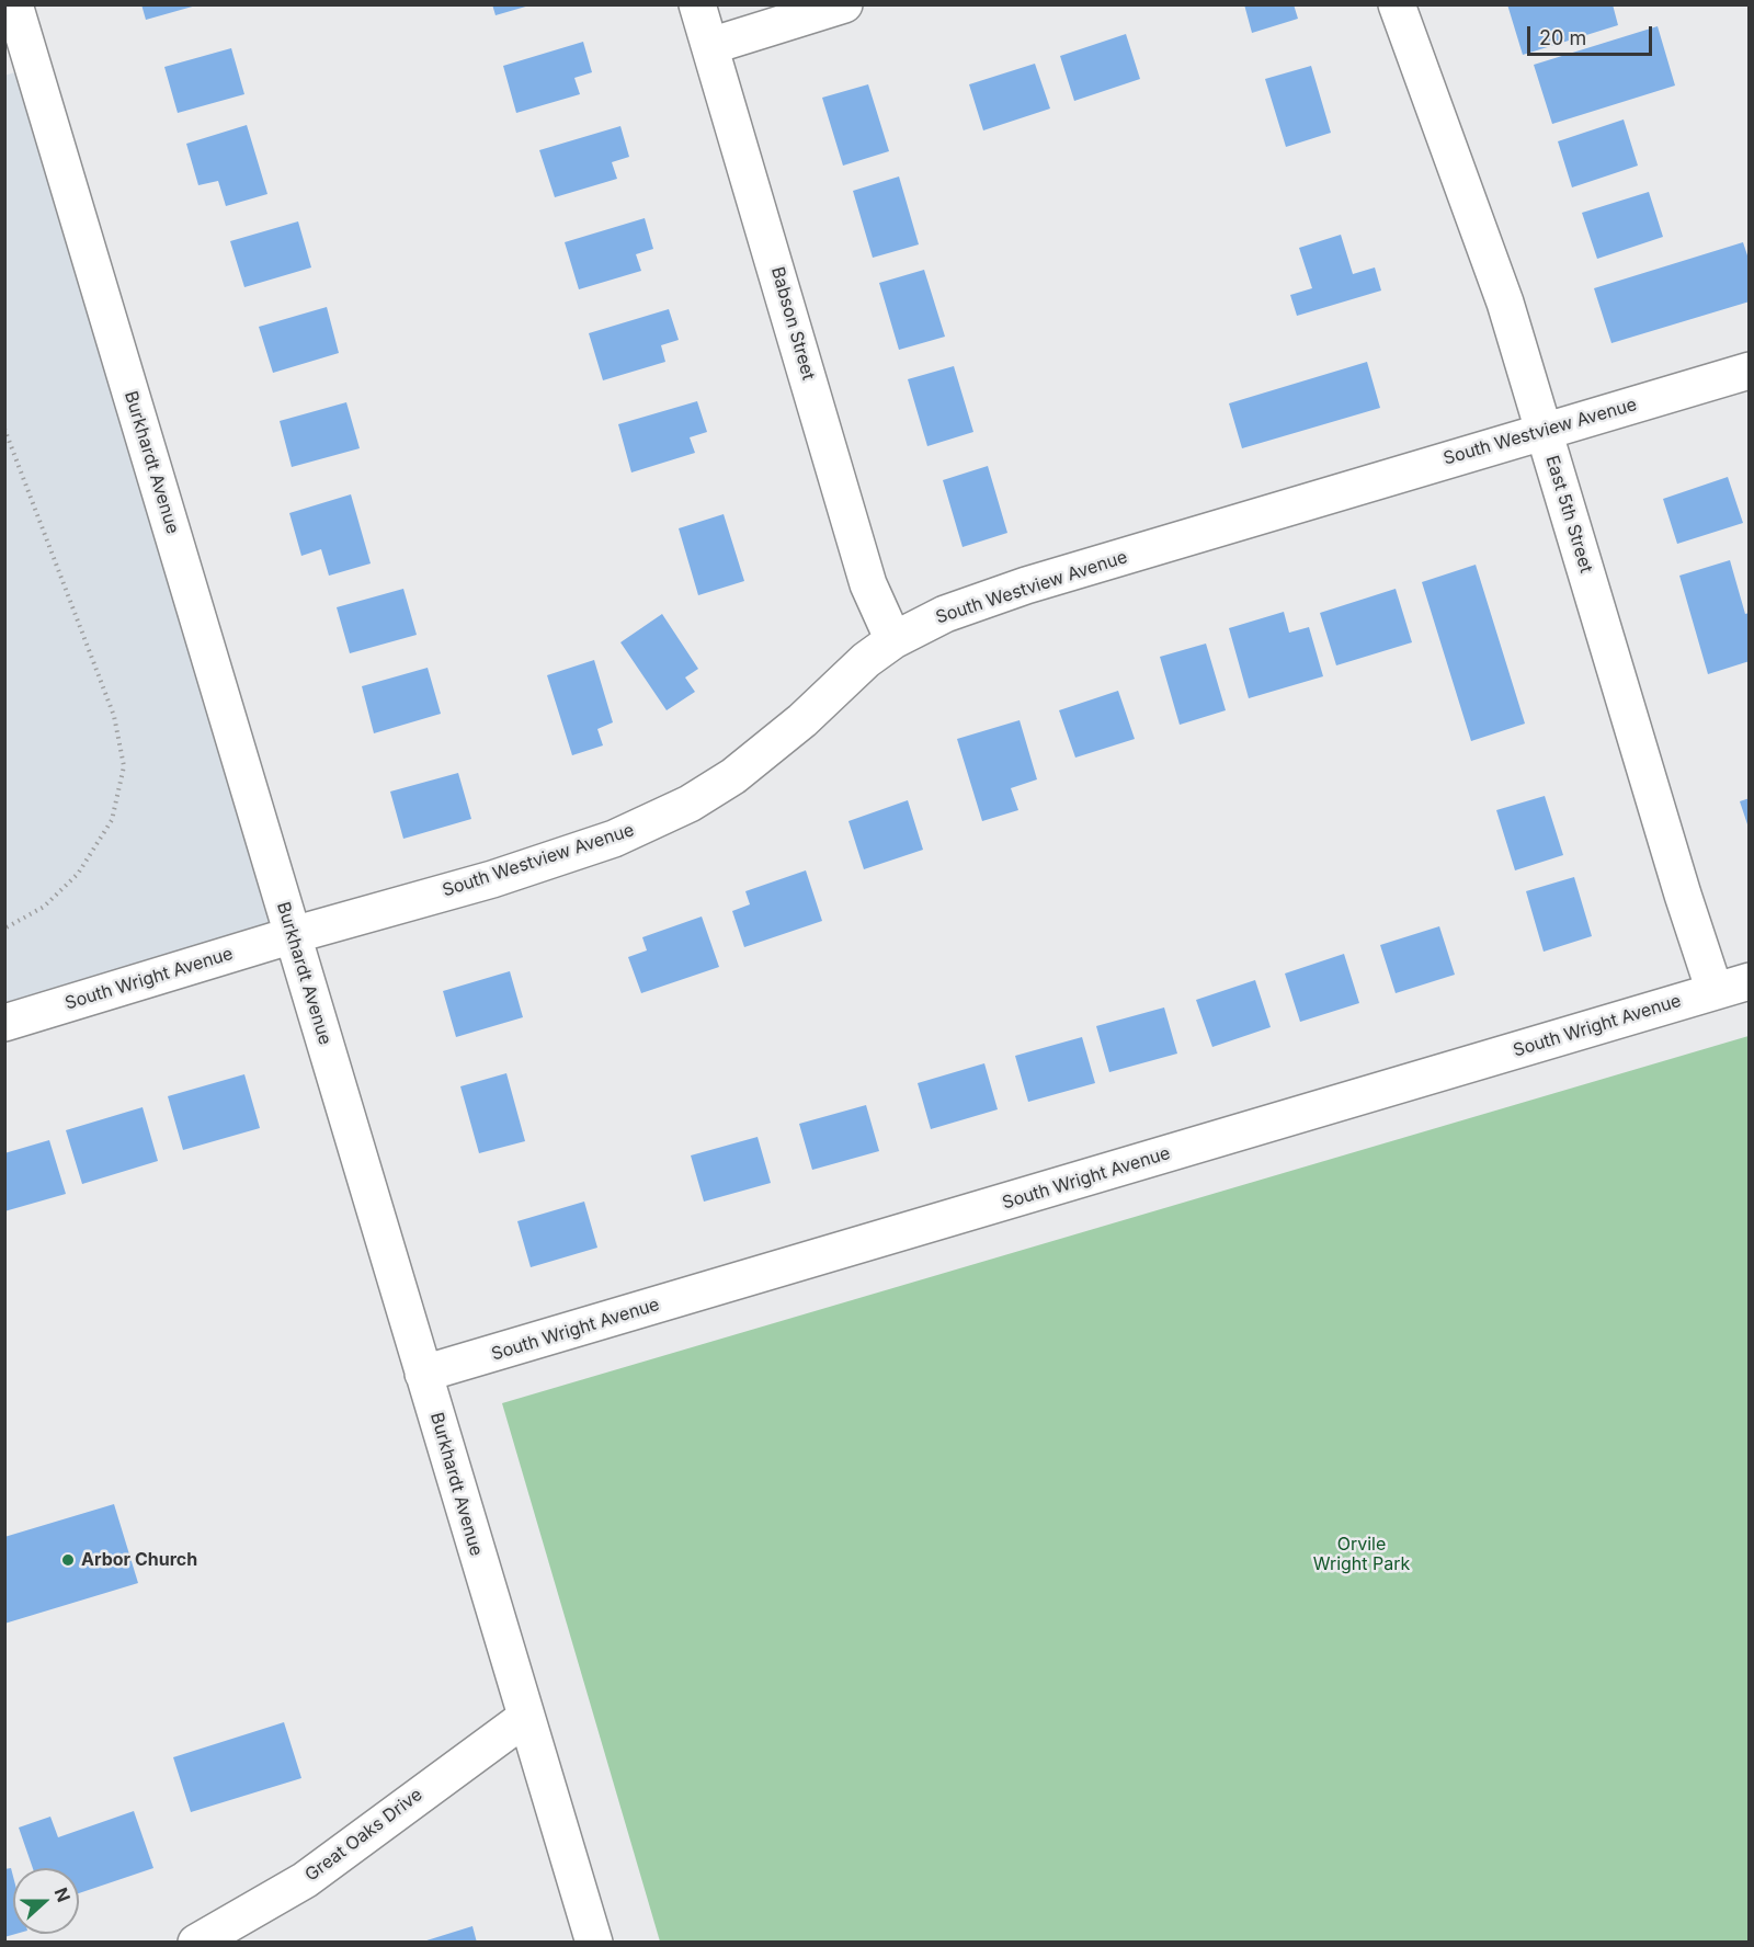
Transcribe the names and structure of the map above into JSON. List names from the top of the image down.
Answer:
{
  "streets": {
    "street": [
      "Babson Street",
      "South Westview Avenue",
      "Burkhardt Avenue",
      "East 5th Street",
      "South Wright Avenue",
      "Great Oaks Drive"
    ]
  },
  "crossings": [
    ["Babson Street", "South Westview Avenue"],
    ["South Westview Avenue", "Burkhardt Avenue"],
    ["South Westview Avenue", "East 5th Street"],
    ["South Westview Avenue", "South Wright Avenue"],
    ["Burkhardt Avenue", "South Wright Avenue"],
    ["Burkhardt Avenue", "Great Oaks Drive"],
    ["East 5th Street", "South Wright Avenue"]
  ],
  "parks": ["Orvile Wright Park"],
  "places": ["Arbor Church"],
  "scale_bar": "20 m",
  "north": "right"
}
